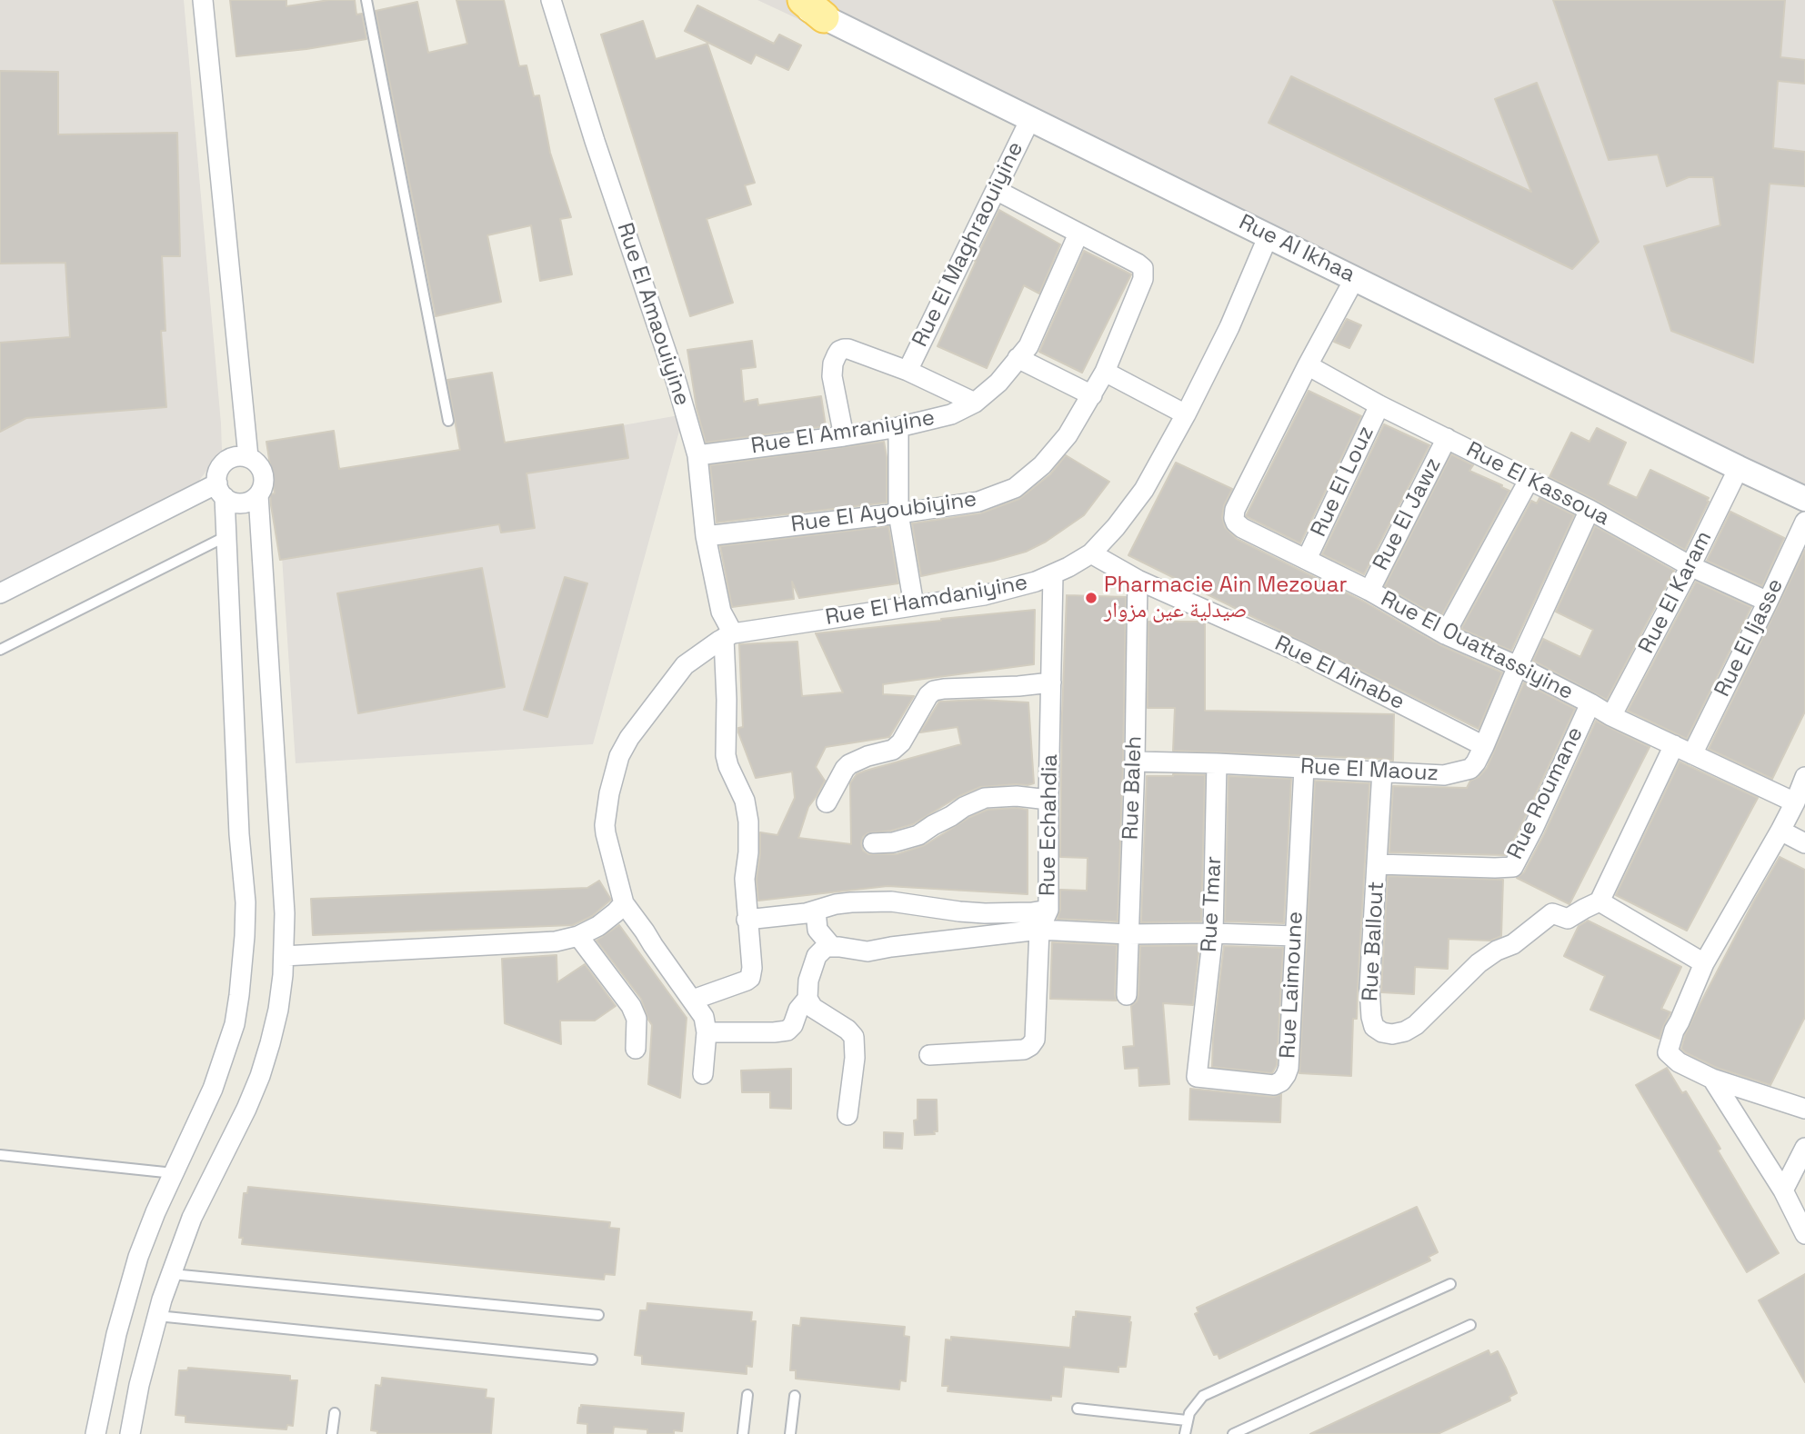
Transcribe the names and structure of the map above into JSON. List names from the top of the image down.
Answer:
{
  "streets": {
    "street": [
      "Rue El Maghraouiyine",
      "Rue Al Ikhaa",
      "Rue El Amaouiyine",
      "Rue El Amraniyine",
      "Rue El Louz",
      "Rue El Kassoua",
      "Rue El Ayoubiyine",
      "Rue El Jawz",
      "Rue El Karam",
      "Rue El Hamdaniyine",
      "Rue El Ijasse",
      "Rue El Ouattassiyine",
      "Rue El Ainabe",
      "Rue El Maouz",
      "Rue Baleh",
      "Rue Roumane",
      "Rue Echahdia",
      "Rue Tmar",
      "Rue Ballout",
      "Rue Laimoune"
    ]
  },
  "crossings": [
    ["Rue El Maghraouiyine", "Rue Al Ikhaa"],
    ["Rue El Maghraouiyine", "Rue El Ayoubiyine"],
    ["Rue Al Ikhaa", "Rue El Karam"],
    ["Rue Al Ikhaa", "Rue El Hamdaniyine"],
    ["Rue Al Ikhaa", "Rue El Ouattassiyine"],
    ["Rue El Amaouiyine", "Rue El Amraniyine"],
    ["Rue El Amaouiyine", "Rue El Ayoubiyine"],
    ["Rue El Amaouiyine", "Rue El Hamdaniyine"],
    ["Rue El Amraniyine", "Rue El Ayoubiyine"],
    ["Rue El Louz", "Rue El Kassoua"],
    ["Rue El Louz", "Rue El Ouattassiyine"],
    ["Rue El Kassoua", "Rue El Jawz"],
    ["Rue El Kassoua", "Rue El Karam"],
    ["Rue El Kassoua", "Rue El Ijasse"],
    ["Rue El Kassoua", "Rue El Ouattassiyine"],
    ["Rue El Kassoua", "Rue El Maouz"],
    ["Rue El Jawz", "Rue El Ouattassiyine"],
    ["Rue El Karam", "Rue El Ouattassiyine"],
    ["Rue El Hamdaniyine", "Rue El Ainabe"],
    ["Rue El Hamdaniyine", "Rue Echahdia"],
    ["Rue El Ijasse", "Rue El Ouattassiyine"],
    ["Rue El Ouattassiyine", "Rue El Maouz"],
    ["Rue El Ouattassiyine", "Rue Roumane"],
    ["Rue El Ainabe", "Rue El Maouz"],
    ["Rue El Ainabe", "Rue Baleh"],
    ["Rue El Maouz", "Rue Baleh"],
    ["Rue El Maouz", "Rue Tmar"],
    ["Rue El Maouz", "Rue Ballout"],
    ["Rue El Maouz", "Rue Laimoune"],
    ["Rue Roumane", "Rue Ballout"],
    ["Rue Tmar", "Rue Laimoune"]
  ],
  "places": ["Pharmacie Ain Mezouar صيدلية عين مزوار"]
}
